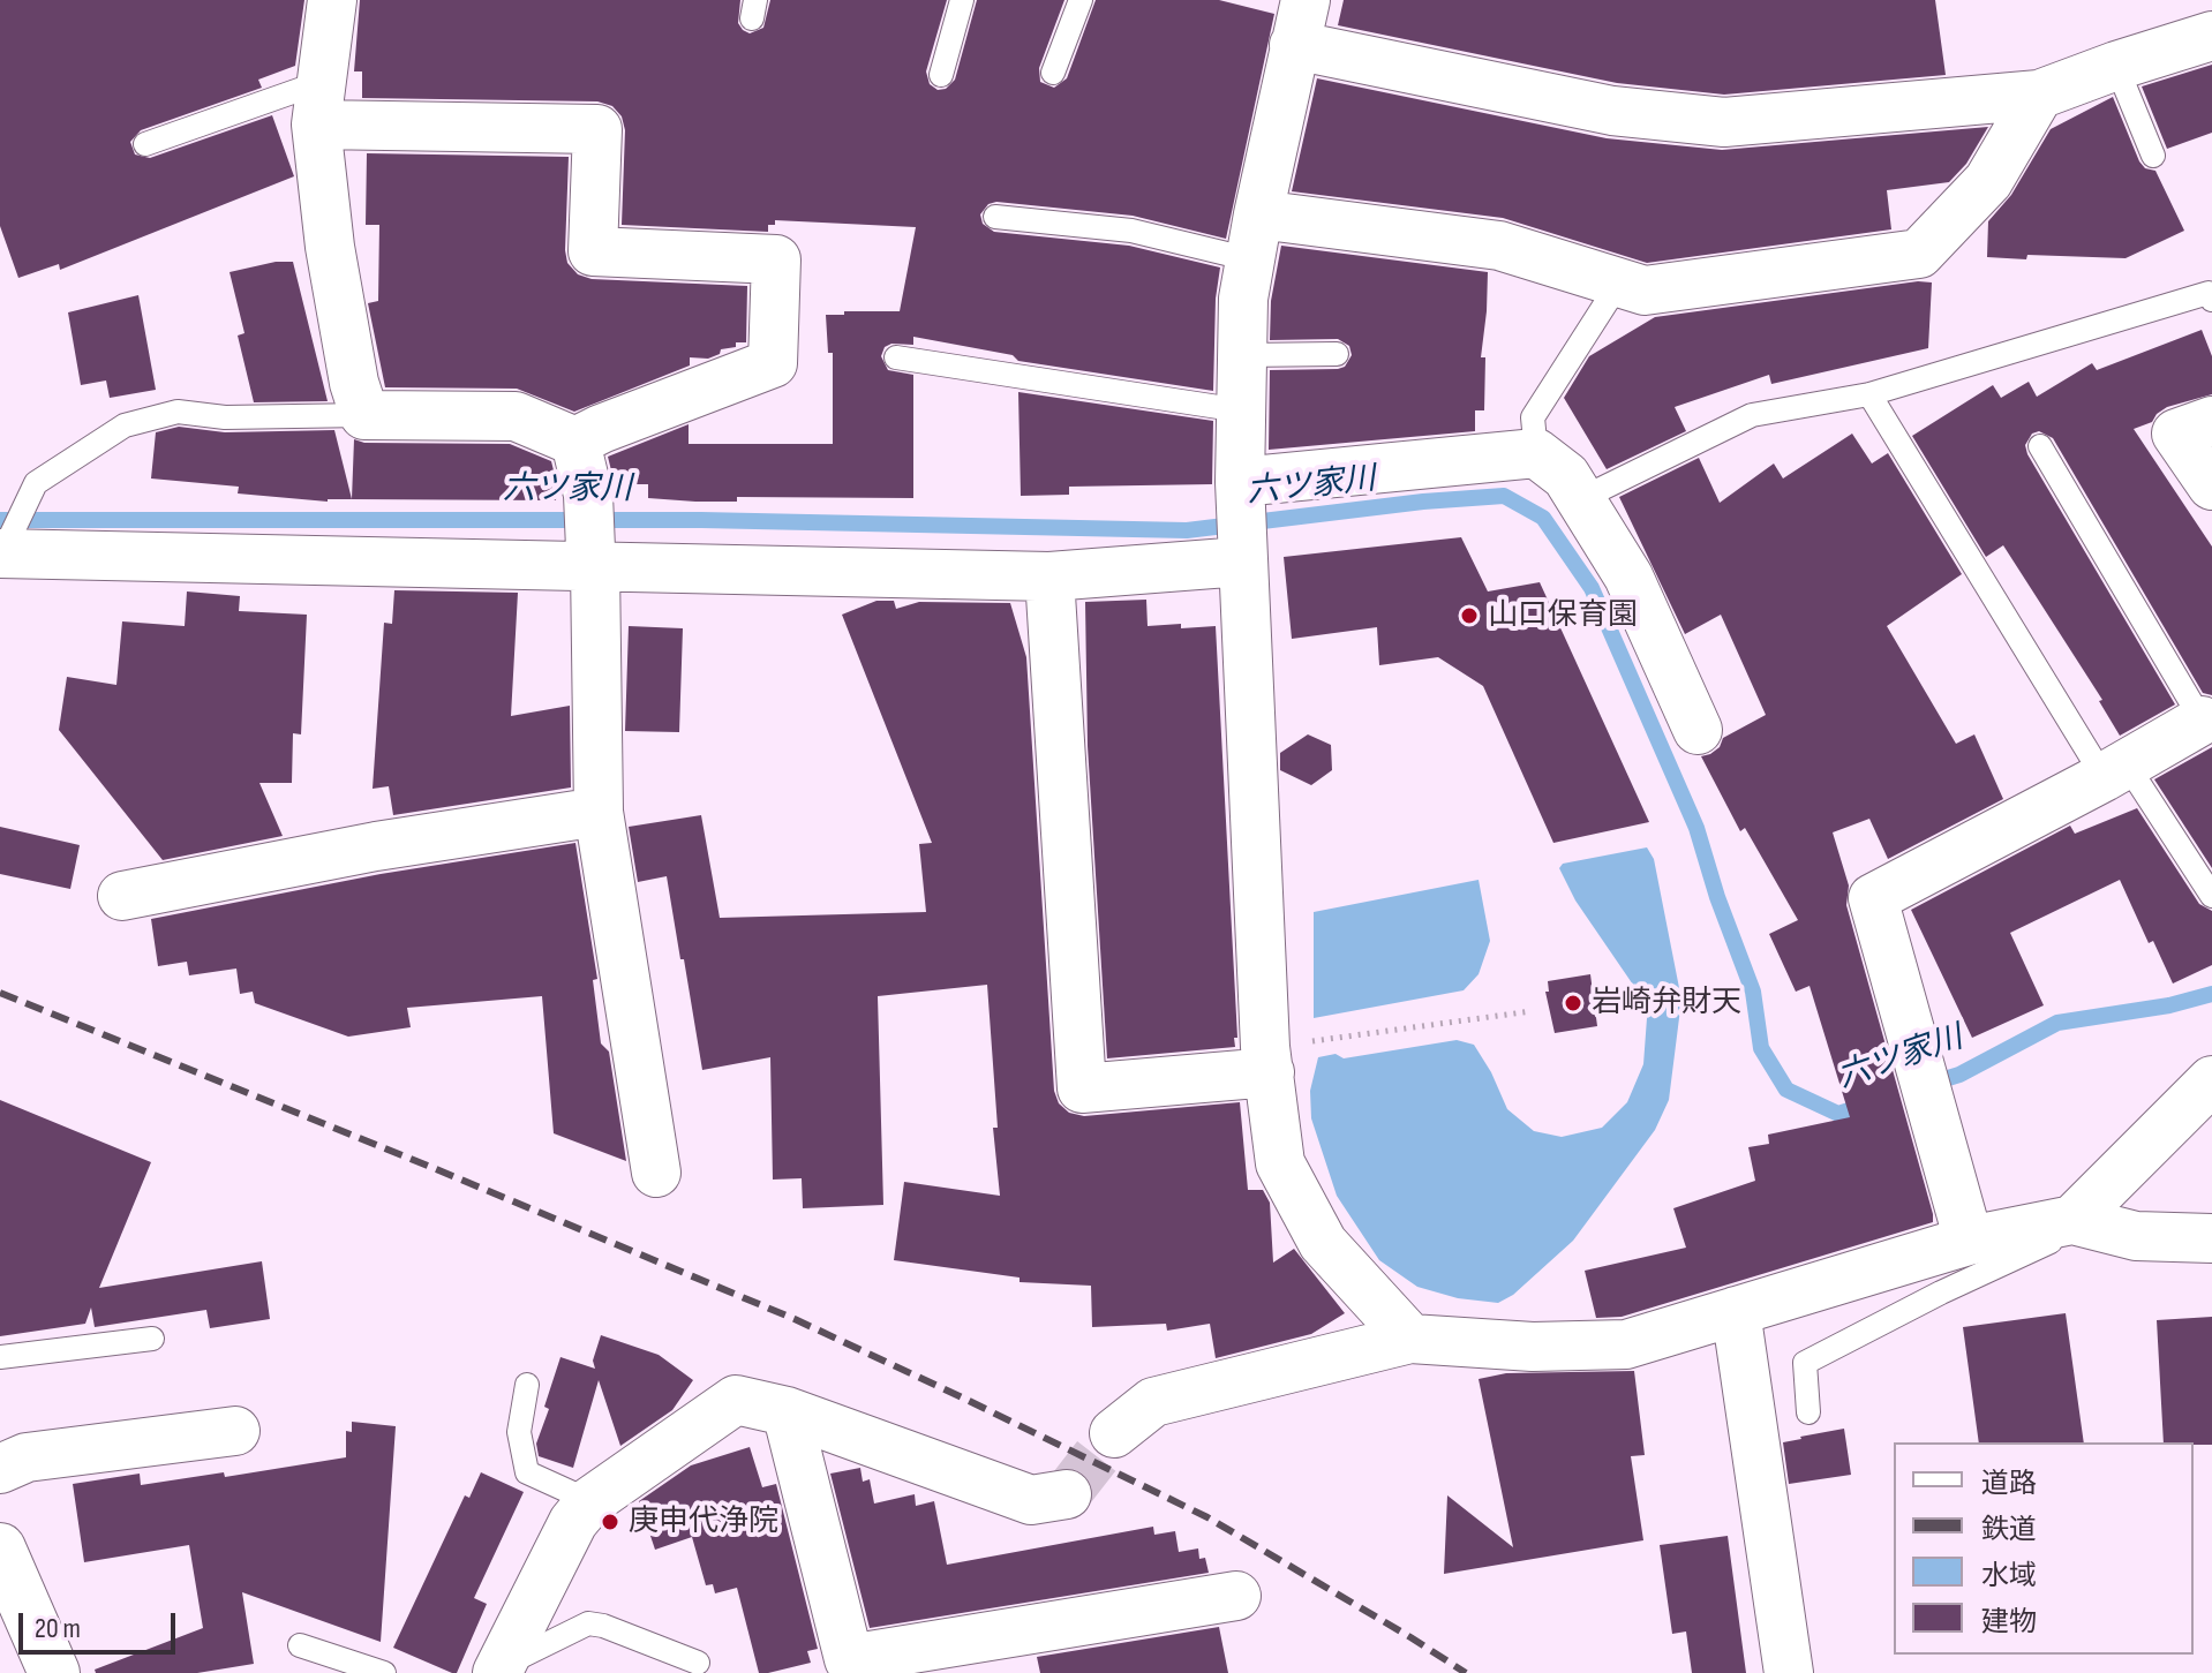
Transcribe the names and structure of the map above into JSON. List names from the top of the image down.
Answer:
{
  "water": ["六ツ家川"],
  "places": ["山口保育園", "岩崎弁財天", "庚申代浄院"],
  "legend": [
    "道路",
    "鉄道",
    "水域",
    "建物"
  ],
  "scale_bar": "20 m"
}
